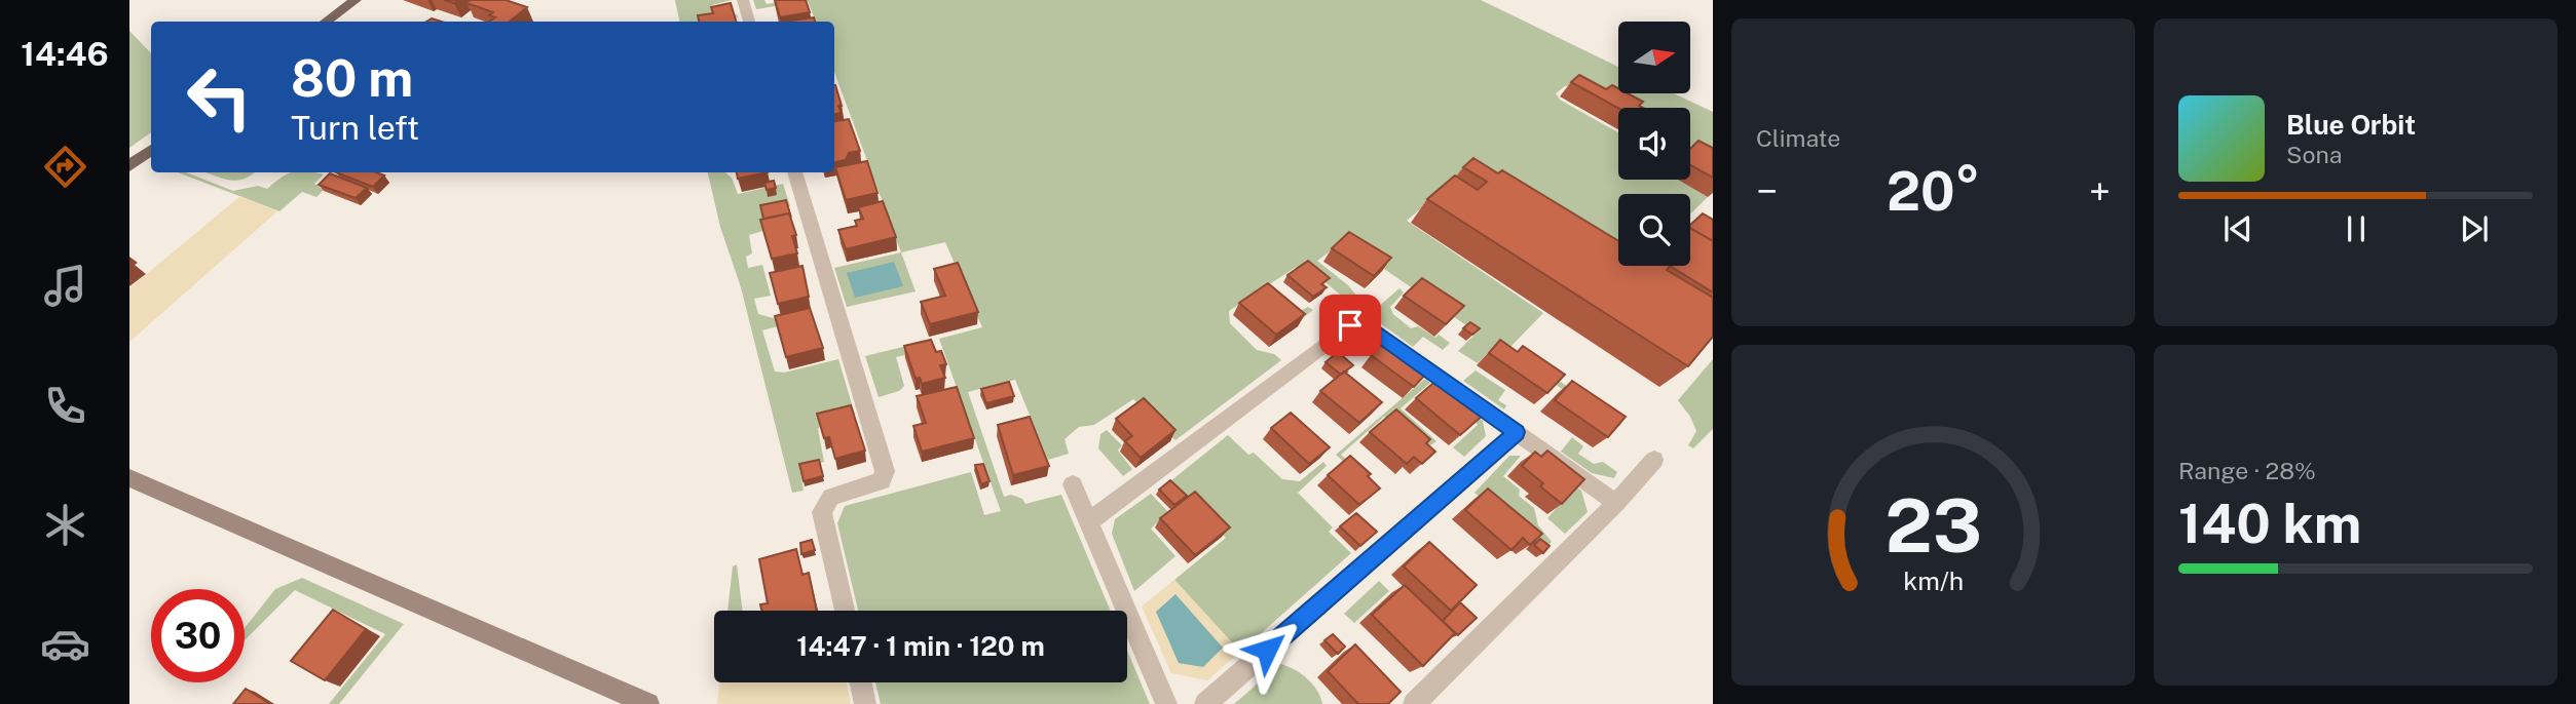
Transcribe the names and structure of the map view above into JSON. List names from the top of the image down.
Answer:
{
  "north": "right",
  "page": {
    "tabs": "14:46",
    "tile": [
      "Climate",
      ["Range · 28%", "140 km"]
    ],
    "turn": ["80 m", "Turn left"],
    "song": ["Blue Orbit", "Sona"],
    "heat": ["−", "20°", "+"],
    "limit": "30",
    "trip": "14:47 · 1 min · 120 m",
    "gauge": ["23", "km/h"]
  }
}
